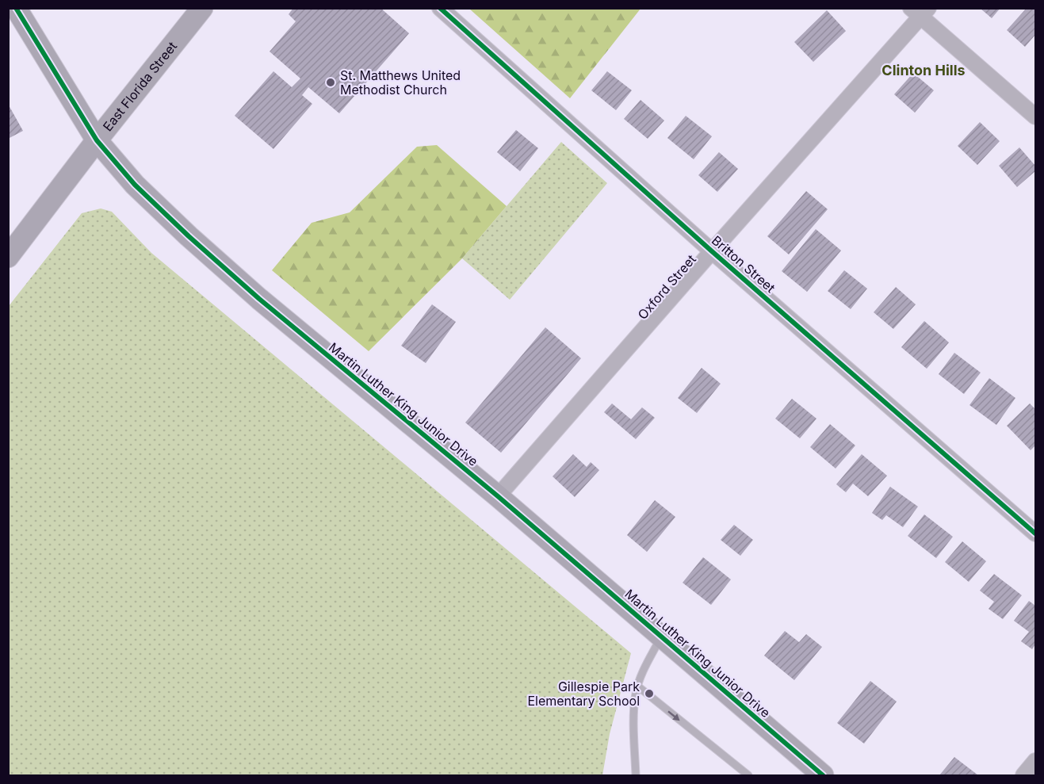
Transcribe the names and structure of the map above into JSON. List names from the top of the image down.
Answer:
{
  "streets": {
    "main road": ["East Florida Street", "Martin Luther King Junior Drive"],
    "street": ["Britton Street", "Oxford Street"]
  },
  "crossings": [
    ["East Florida Street", "Martin Luther King Junior Drive"],
    ["Britton Street", "Oxford Street"],
    ["Oxford Street", "Martin Luther King Junior Drive"]
  ],
  "districts": ["Clinton Hills"],
  "places": ["St. Matthews United Methodist Church", "Gillespie Park Elementary School"]
}
